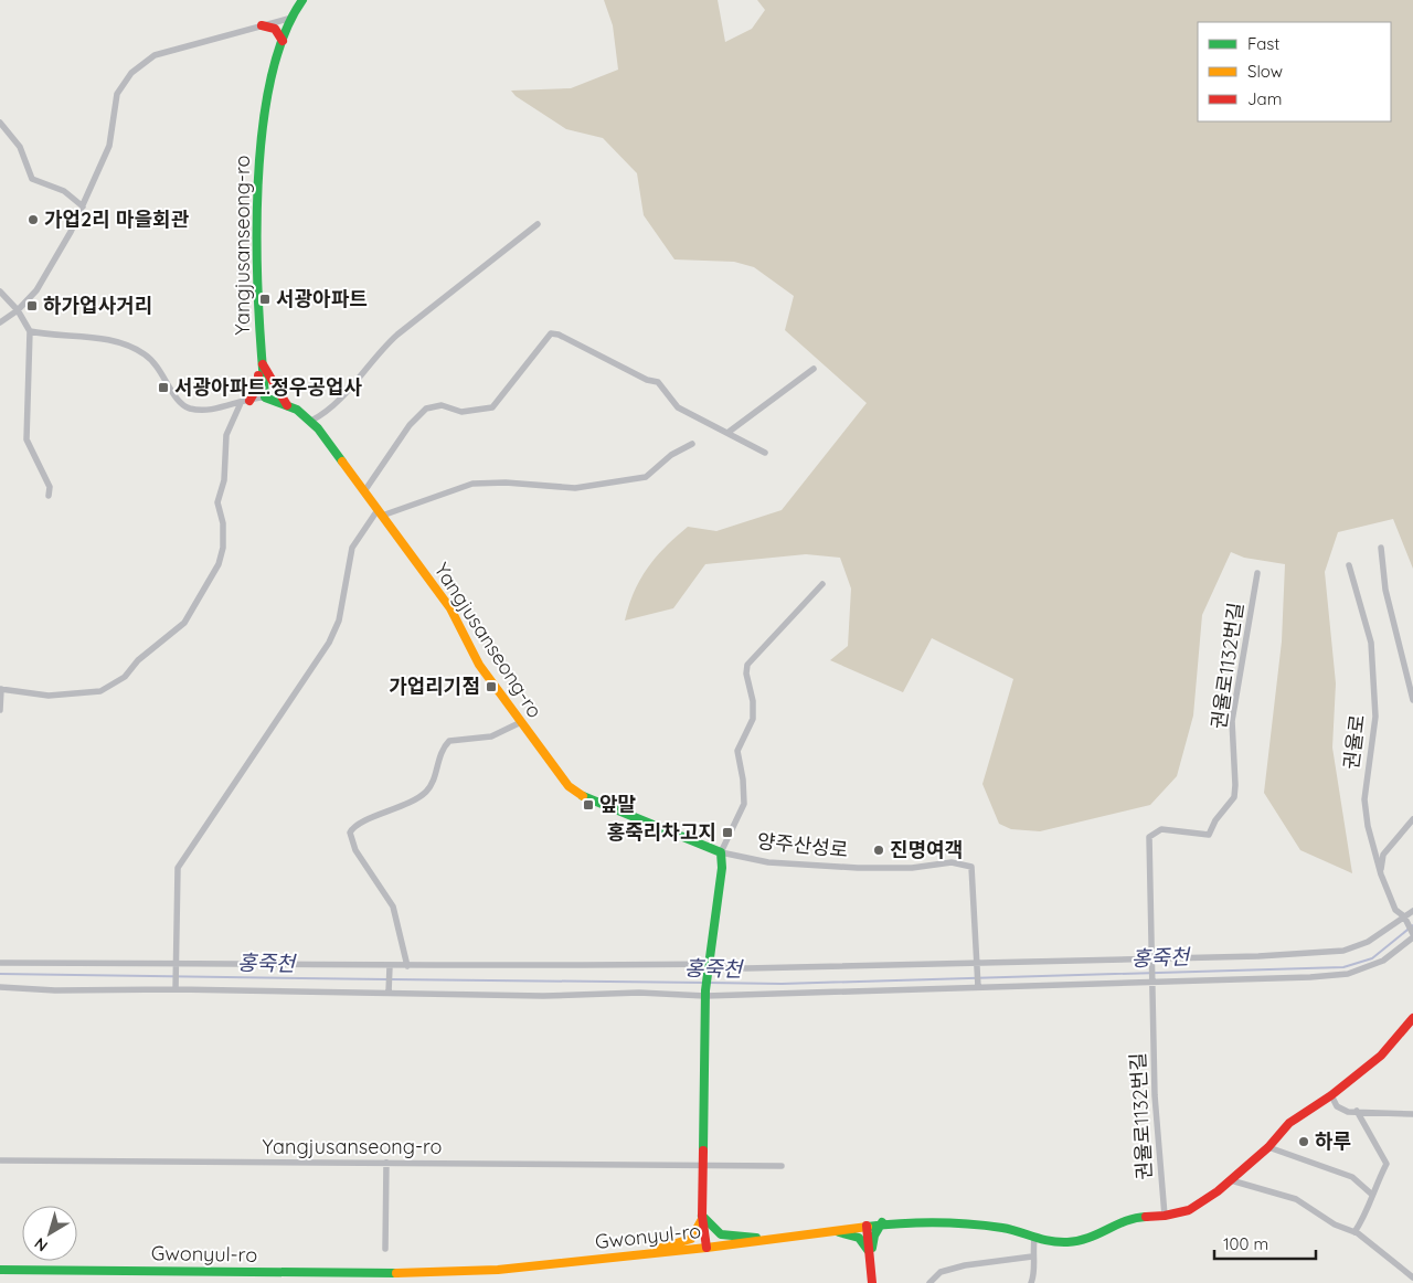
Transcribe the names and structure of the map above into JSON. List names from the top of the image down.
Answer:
{
  "streets": {
    "main road": ["Yangjusanseong-ro", "Gwonyul-ro"],
    "street": ["권율로1132번길", "권율로"]
  },
  "crossings": [
    ["권율로1132번길", "Gwonyul-ro"]
  ],
  "water": ["홍죽천"],
  "places": {
    "other": ["가업2리 마을회관", "진명여객", "하루"],
    "transit": [
      "서광아파트",
      "하가업사거리",
      "서광아파트.정우공업사",
      "가업리기점",
      "앞말",
      "홍죽리차고지"
    ]
  },
  "legend": ["Fast", "Slow", "Jam"],
  "scale_bar": "100 m",
  "north": "bottom left"
}
